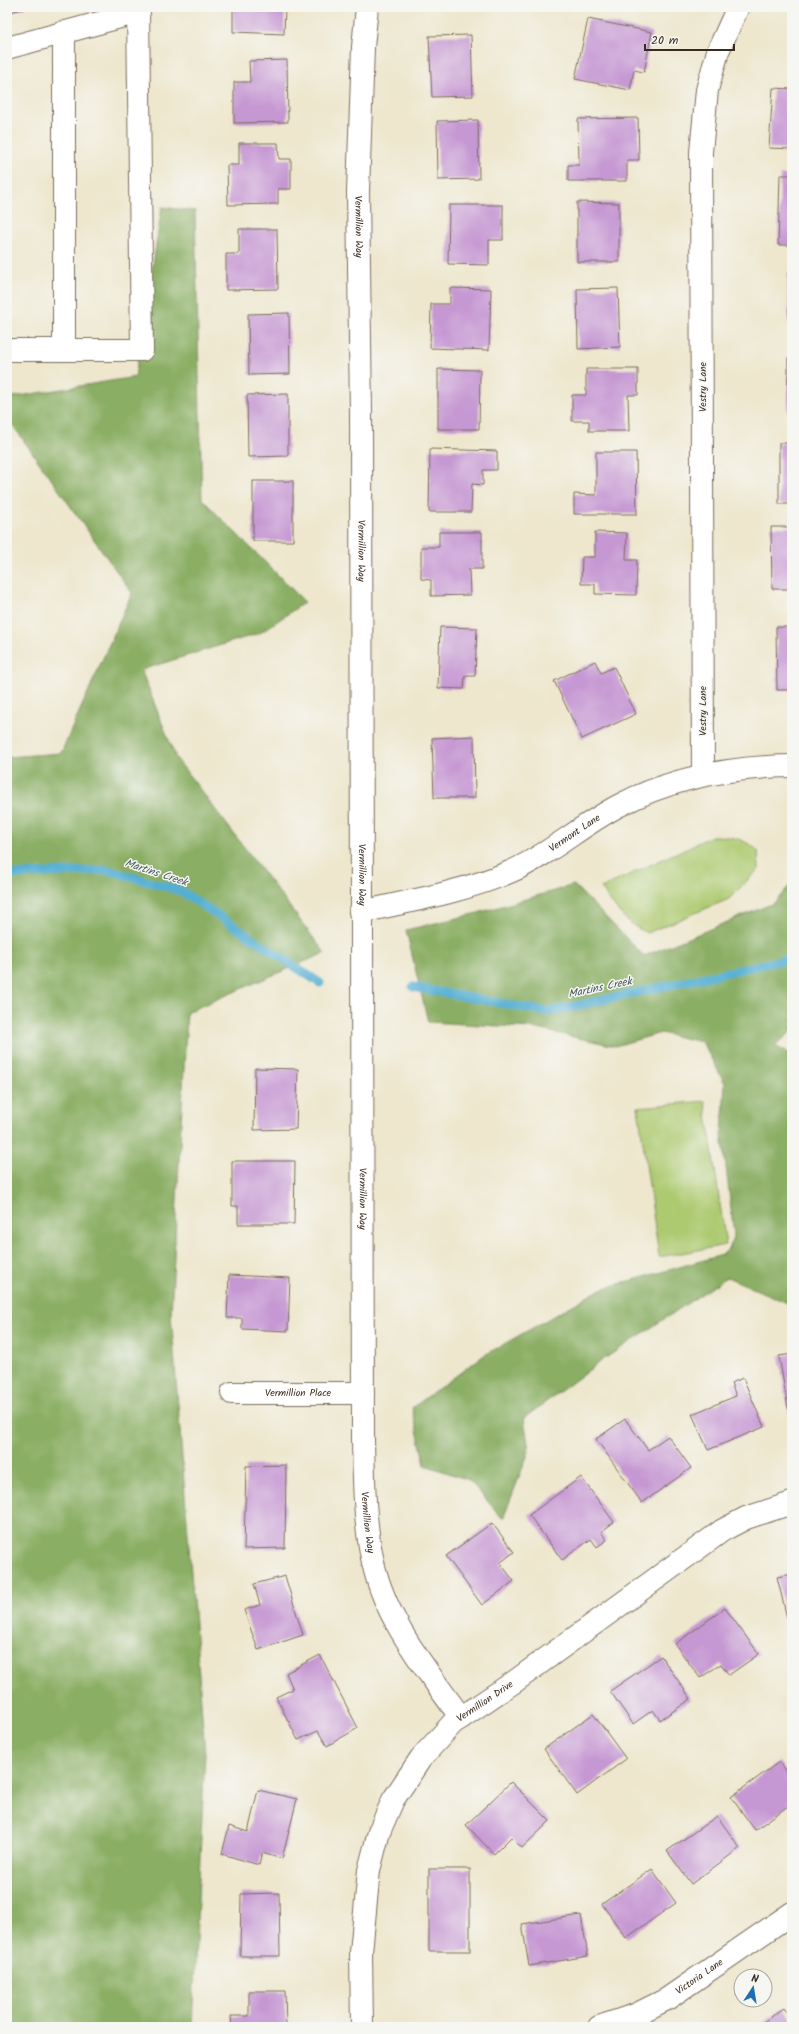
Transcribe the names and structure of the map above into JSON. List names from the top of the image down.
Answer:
{
  "streets": {
    "street": [
      "Vermillion Way",
      "Vestry Lane",
      "Vermont Lane",
      "Vermillion Place",
      "Vermillion Drive",
      "Victoria Lane"
    ]
  },
  "crossings": [
    ["Vermillion Way", "Vermont Lane"],
    ["Vermillion Way", "Vermillion Place"],
    ["Vermillion Way", "Vermillion Drive"],
    ["Vestry Lane", "Vermont Lane"]
  ],
  "water": ["Martins Creek"],
  "scale_bar": "20 m",
  "north": "top"
}
